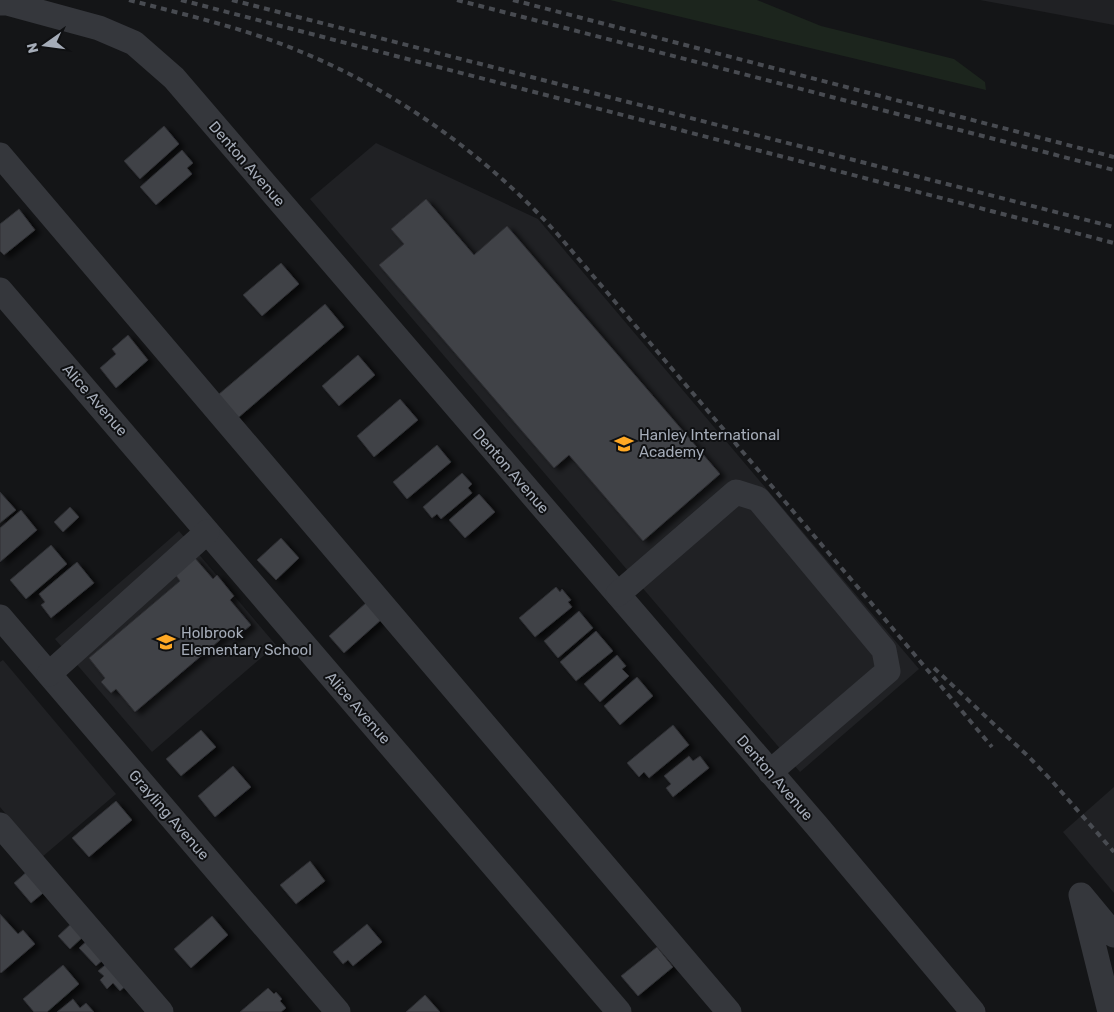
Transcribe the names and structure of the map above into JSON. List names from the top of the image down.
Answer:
{
  "streets": {
    "street": ["Denton Avenue", "Alice Avenue", "Grayling Avenue"]
  },
  "places": {
    "school or university": ["Hanley International Academy", "Holbrook Elementary School"]
  },
  "north": "left"
}
